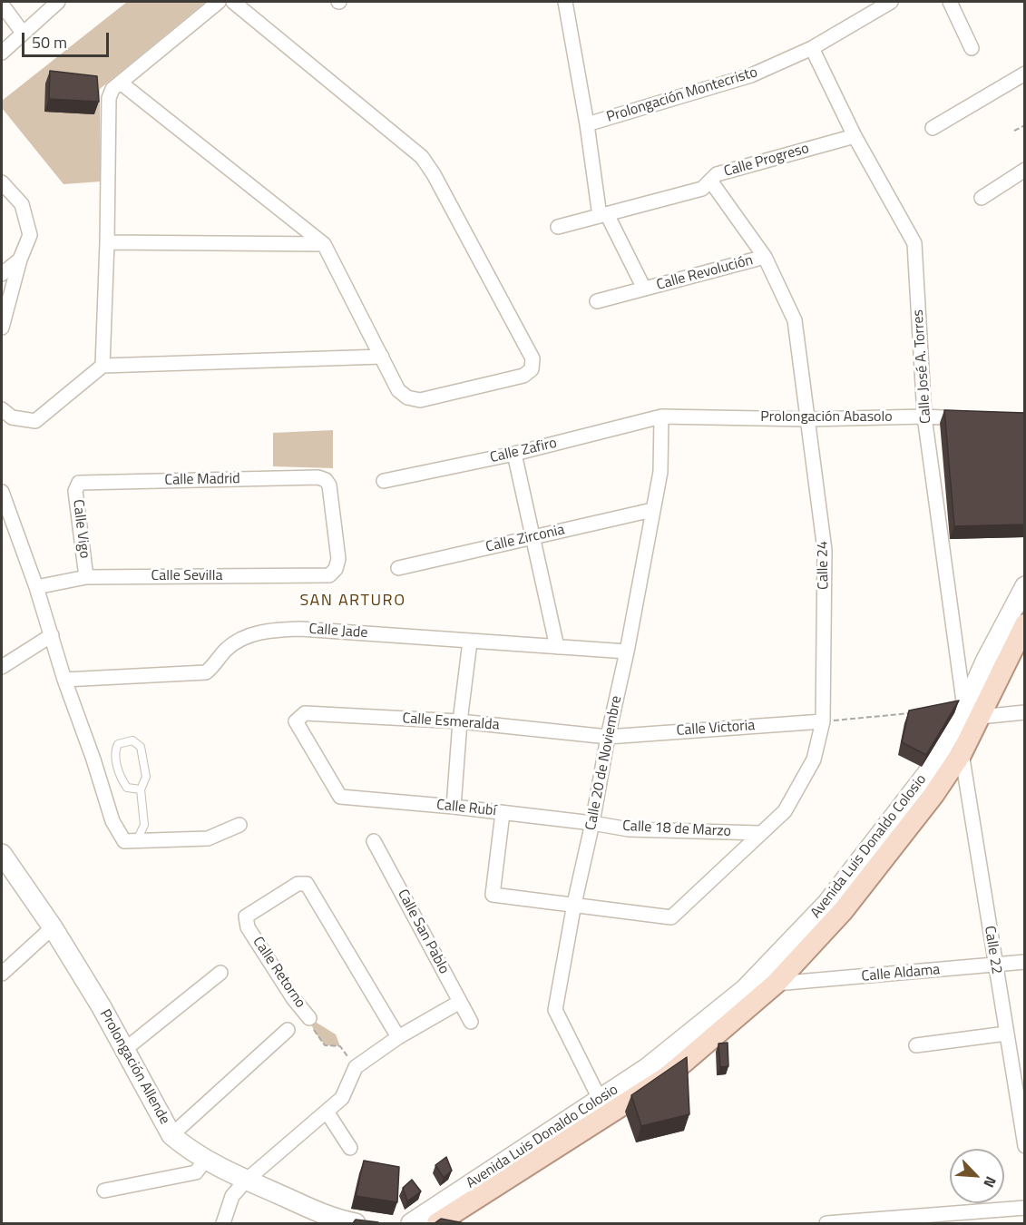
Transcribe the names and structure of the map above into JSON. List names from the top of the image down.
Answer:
{
  "streets": {
    "main road": ["Avenida Luis Donaldo Colosio", "Prolongación Allende"],
    "street": [
      "Prolongación Montecristo",
      "Calle Progreso",
      "Calle Revolución",
      "Calle José A. Torres",
      "Prolongación Abasolo",
      "Calle Zafiro",
      "Calle Madrid",
      "Calle Vigo",
      "Calle Zirconia",
      "Calle 24",
      "Calle Sevilla",
      "Calle Jade",
      "Calle Esmeralda",
      "Calle Victoria",
      "Calle 20 de Noviembre",
      "Calle Rubí",
      "Calle 18 de Marzo",
      "Calle San Pablo",
      "Calle 22",
      "Calle Retorno",
      "Calle Aldama"
    ]
  },
  "crossings": [
    ["Prolongación Montecristo", "Calle José A. Torres"],
    ["Calle Progreso", "Calle José A. Torres"],
    ["Calle Progreso", "Calle 24"],
    ["Calle Revolución", "Calle 24"],
    ["Calle José A. Torres", "Prolongación Abasolo"],
    ["Calle José A. Torres", "Avenida Luis Donaldo Colosio"],
    ["Prolongación Abasolo", "Calle Zafiro"],
    ["Prolongación Abasolo", "Calle 24"],
    ["Prolongación Abasolo", "Calle 20 de Noviembre"],
    ["Calle Zafiro", "Calle 20 de Noviembre"],
    ["Calle Madrid", "Calle Vigo"],
    ["Calle Madrid", "Calle Sevilla"],
    ["Calle Vigo", "Calle Sevilla"],
    ["Calle Zirconia", "Calle 20 de Noviembre"],
    ["Calle 24", "Calle Victoria"],
    ["Calle 24", "Calle 20 de Noviembre"],
    ["Calle 24", "Calle 18 de Marzo"],
    ["Calle Jade", "Calle 20 de Noviembre"],
    ["Calle Esmeralda", "Calle Victoria"],
    ["Calle Esmeralda", "Calle 20 de Noviembre"],
    ["Calle Esmeralda", "Calle Rubí"],
    ["Calle Victoria", "Calle 20 de Noviembre"],
    ["Calle 20 de Noviembre", "Calle Rubí"],
    ["Calle 20 de Noviembre", "Calle 18 de Marzo"],
    ["Calle 20 de Noviembre", "Avenida Luis Donaldo Colosio"],
    ["Calle Rubí", "Calle 18 de Marzo"],
    ["Avenida Luis Donaldo Colosio", "Calle 22"],
    ["Avenida Luis Donaldo Colosio", "Calle Aldama"],
    ["Calle 22", "Calle Aldama"]
  ],
  "districts": ["SAN ARTURO"],
  "scale_bar": "50 m",
  "north": "bottom right"
}
